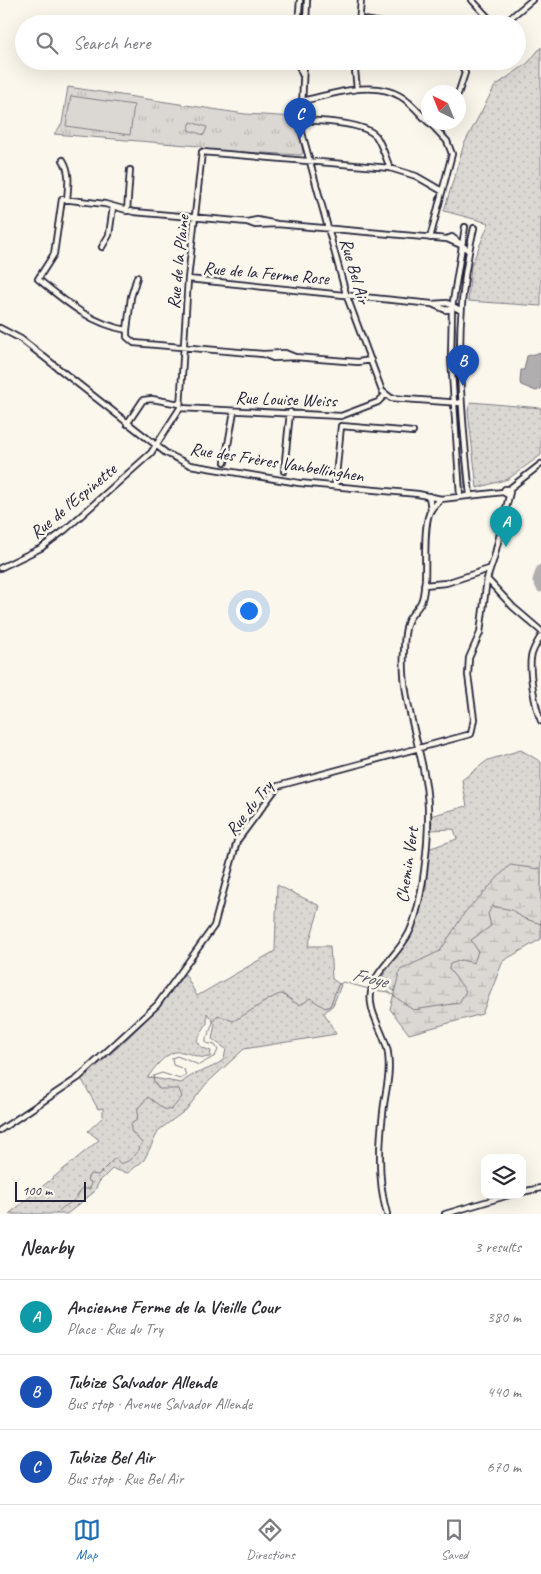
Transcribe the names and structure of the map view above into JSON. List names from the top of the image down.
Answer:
{
  "streets": {
    "street": [
      "Rue de la Plaine",
      "Rue Bel Air",
      "Rue de la Ferme Rose",
      "Rue Louise Weiss",
      "Rue des Frères Vanbellinghen",
      "Rue de l'Espinette",
      "Rue du Try",
      "Chemin Vert"
    ]
  },
  "crossings": [
    ["Rue de la Plaine", "Rue Bel Air"],
    ["Rue de la Plaine", "Rue de la Ferme Rose"],
    ["Rue de la Plaine", "Rue Louise Weiss"],
    ["Rue de la Plaine", "Rue de l'Espinette"],
    ["Rue Bel Air", "Rue de la Ferme Rose"],
    ["Rue Bel Air", "Rue Louise Weiss"],
    ["Rue Louise Weiss", "Rue des Frères Vanbellinghen"],
    ["Rue Louise Weiss", "Rue de l'Espinette"],
    ["Rue des Frères Vanbellinghen", "Rue de l'Espinette"],
    ["Rue des Frères Vanbellinghen", "Rue du Try"],
    ["Rue des Frères Vanbellinghen", "Chemin Vert"],
    ["Rue du Try", "Chemin Vert"]
  ],
  "water": ["Froye"],
  "scale_bar": "100 m",
  "north": "top left",
  "page": {
    "search": "Search here",
    "pins": ["C", "B", "A"],
    "scale": "100 m",
    "heading": ["Nearby", "3 results"],
    "list": [
      {
        "mark": "A",
        "name": "Ancienne Ferme de la Vieille Cour",
        "note": "Place · Rue du Try",
        "value": "380 m"
      },
      {
        "mark": "B",
        "name": "Tubize Salvador Allende",
        "note": "Bus stop · Avenue Salvador Allende",
        "value": "440 m"
      },
      {
        "mark": "C",
        "name": "Tubize Bel Air",
        "note": "Bus stop · Rue Bel Air",
        "value": "670 m"
      }
    ],
    "nav": ["Map", "Directions", "Saved"]
  }
}
